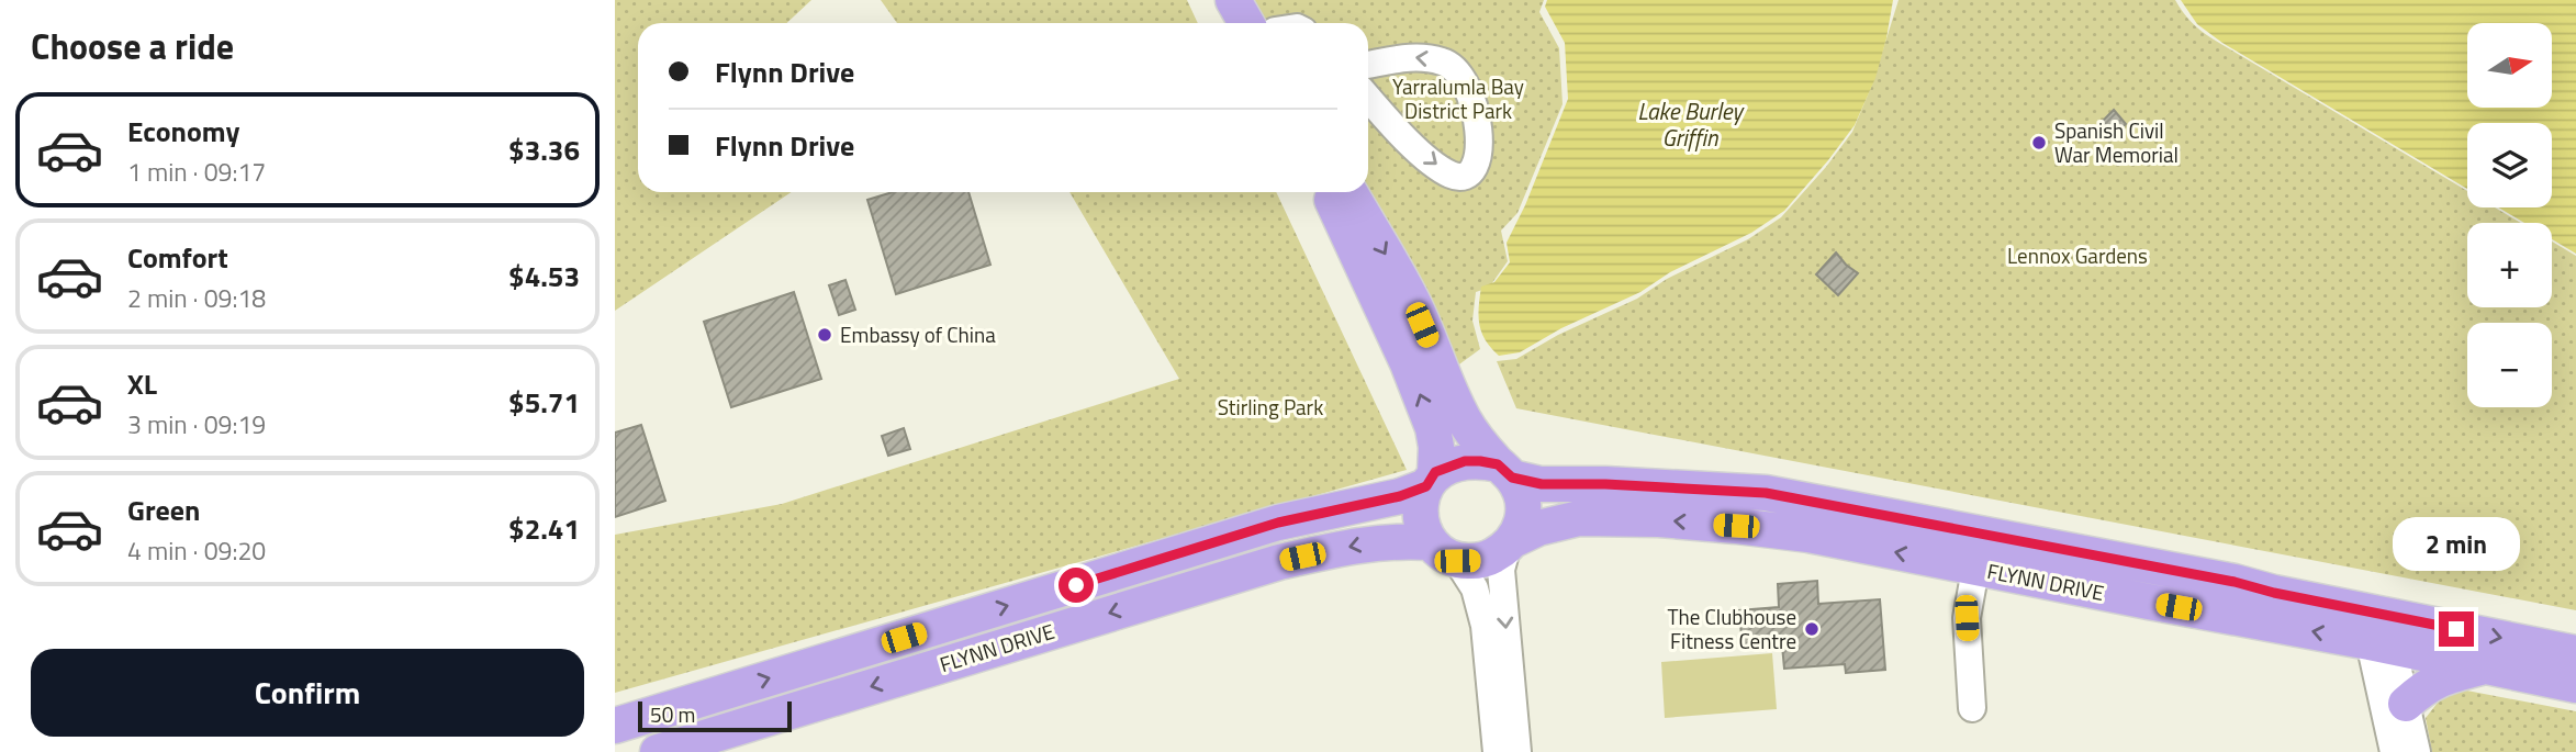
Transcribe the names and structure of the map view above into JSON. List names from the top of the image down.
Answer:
{
  "streets": {
    "main road": ["FLYNN DRIVE"]
  },
  "water": ["Lake Burley Griffin"],
  "parks": ["Yarralumla Bay District Park", "Lennox Gardens", "Stirling Park"],
  "places": ["Spanish Civil War Memorial", "Embassy of China", "The Clubhouse Fitness Centre"],
  "scale_bar": "50 m",
  "north": "right",
  "page": {
    "heading": "Choose a ride",
    "map_buttons": ["+", "−"],
    "banner": ["Flynn Drive", "Flynn Drive"],
    "list": [
      {
        "name": "Economy",
        "note": "1 min · 09:17",
        "value": "$3.36"
      },
      {
        "name": "Comfort",
        "note": "2 min · 09:18",
        "value": "$4.53"
      },
      {
        "name": "XL",
        "note": "3 min · 09:19",
        "value": "$5.71"
      },
      {
        "name": "Green",
        "note": "4 min · 09:20",
        "value": "$2.41"
      }
    ],
    "bubble": "2 min",
    "buttons": "Confirm",
    "scale": "50 m"
  }
}
